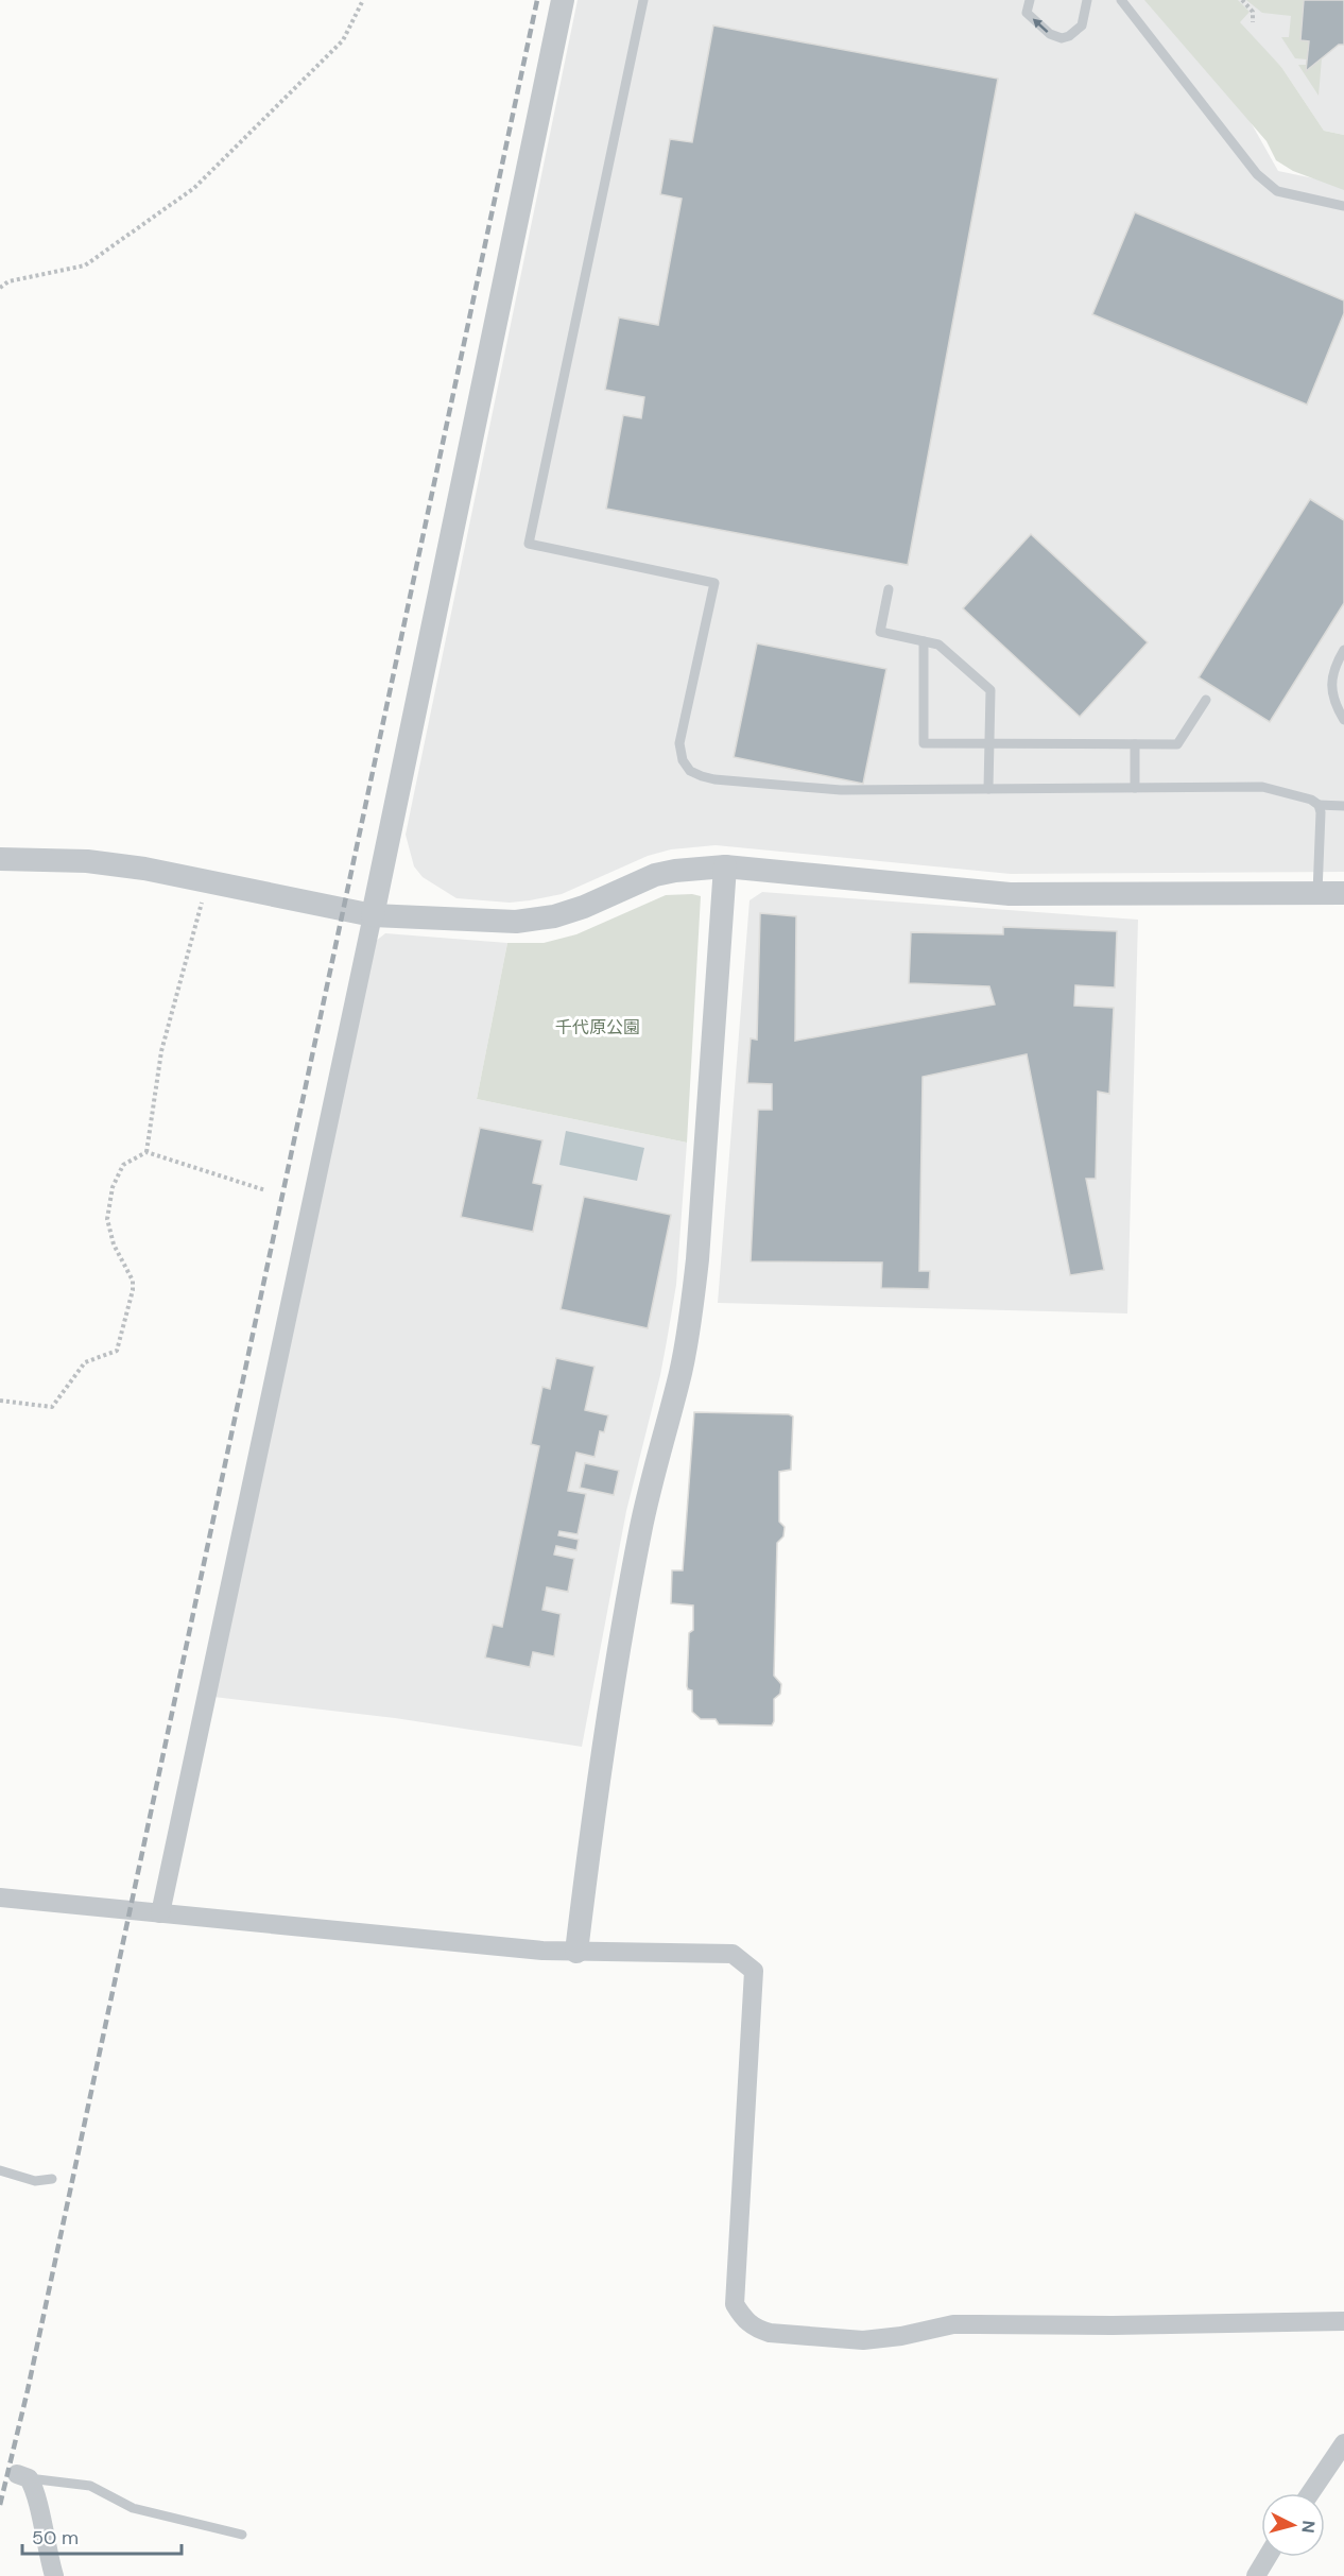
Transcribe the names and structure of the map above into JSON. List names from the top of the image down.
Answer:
{
  "parks": ["千代原公園"],
  "scale_bar": "50 m",
  "north": "right"
}
